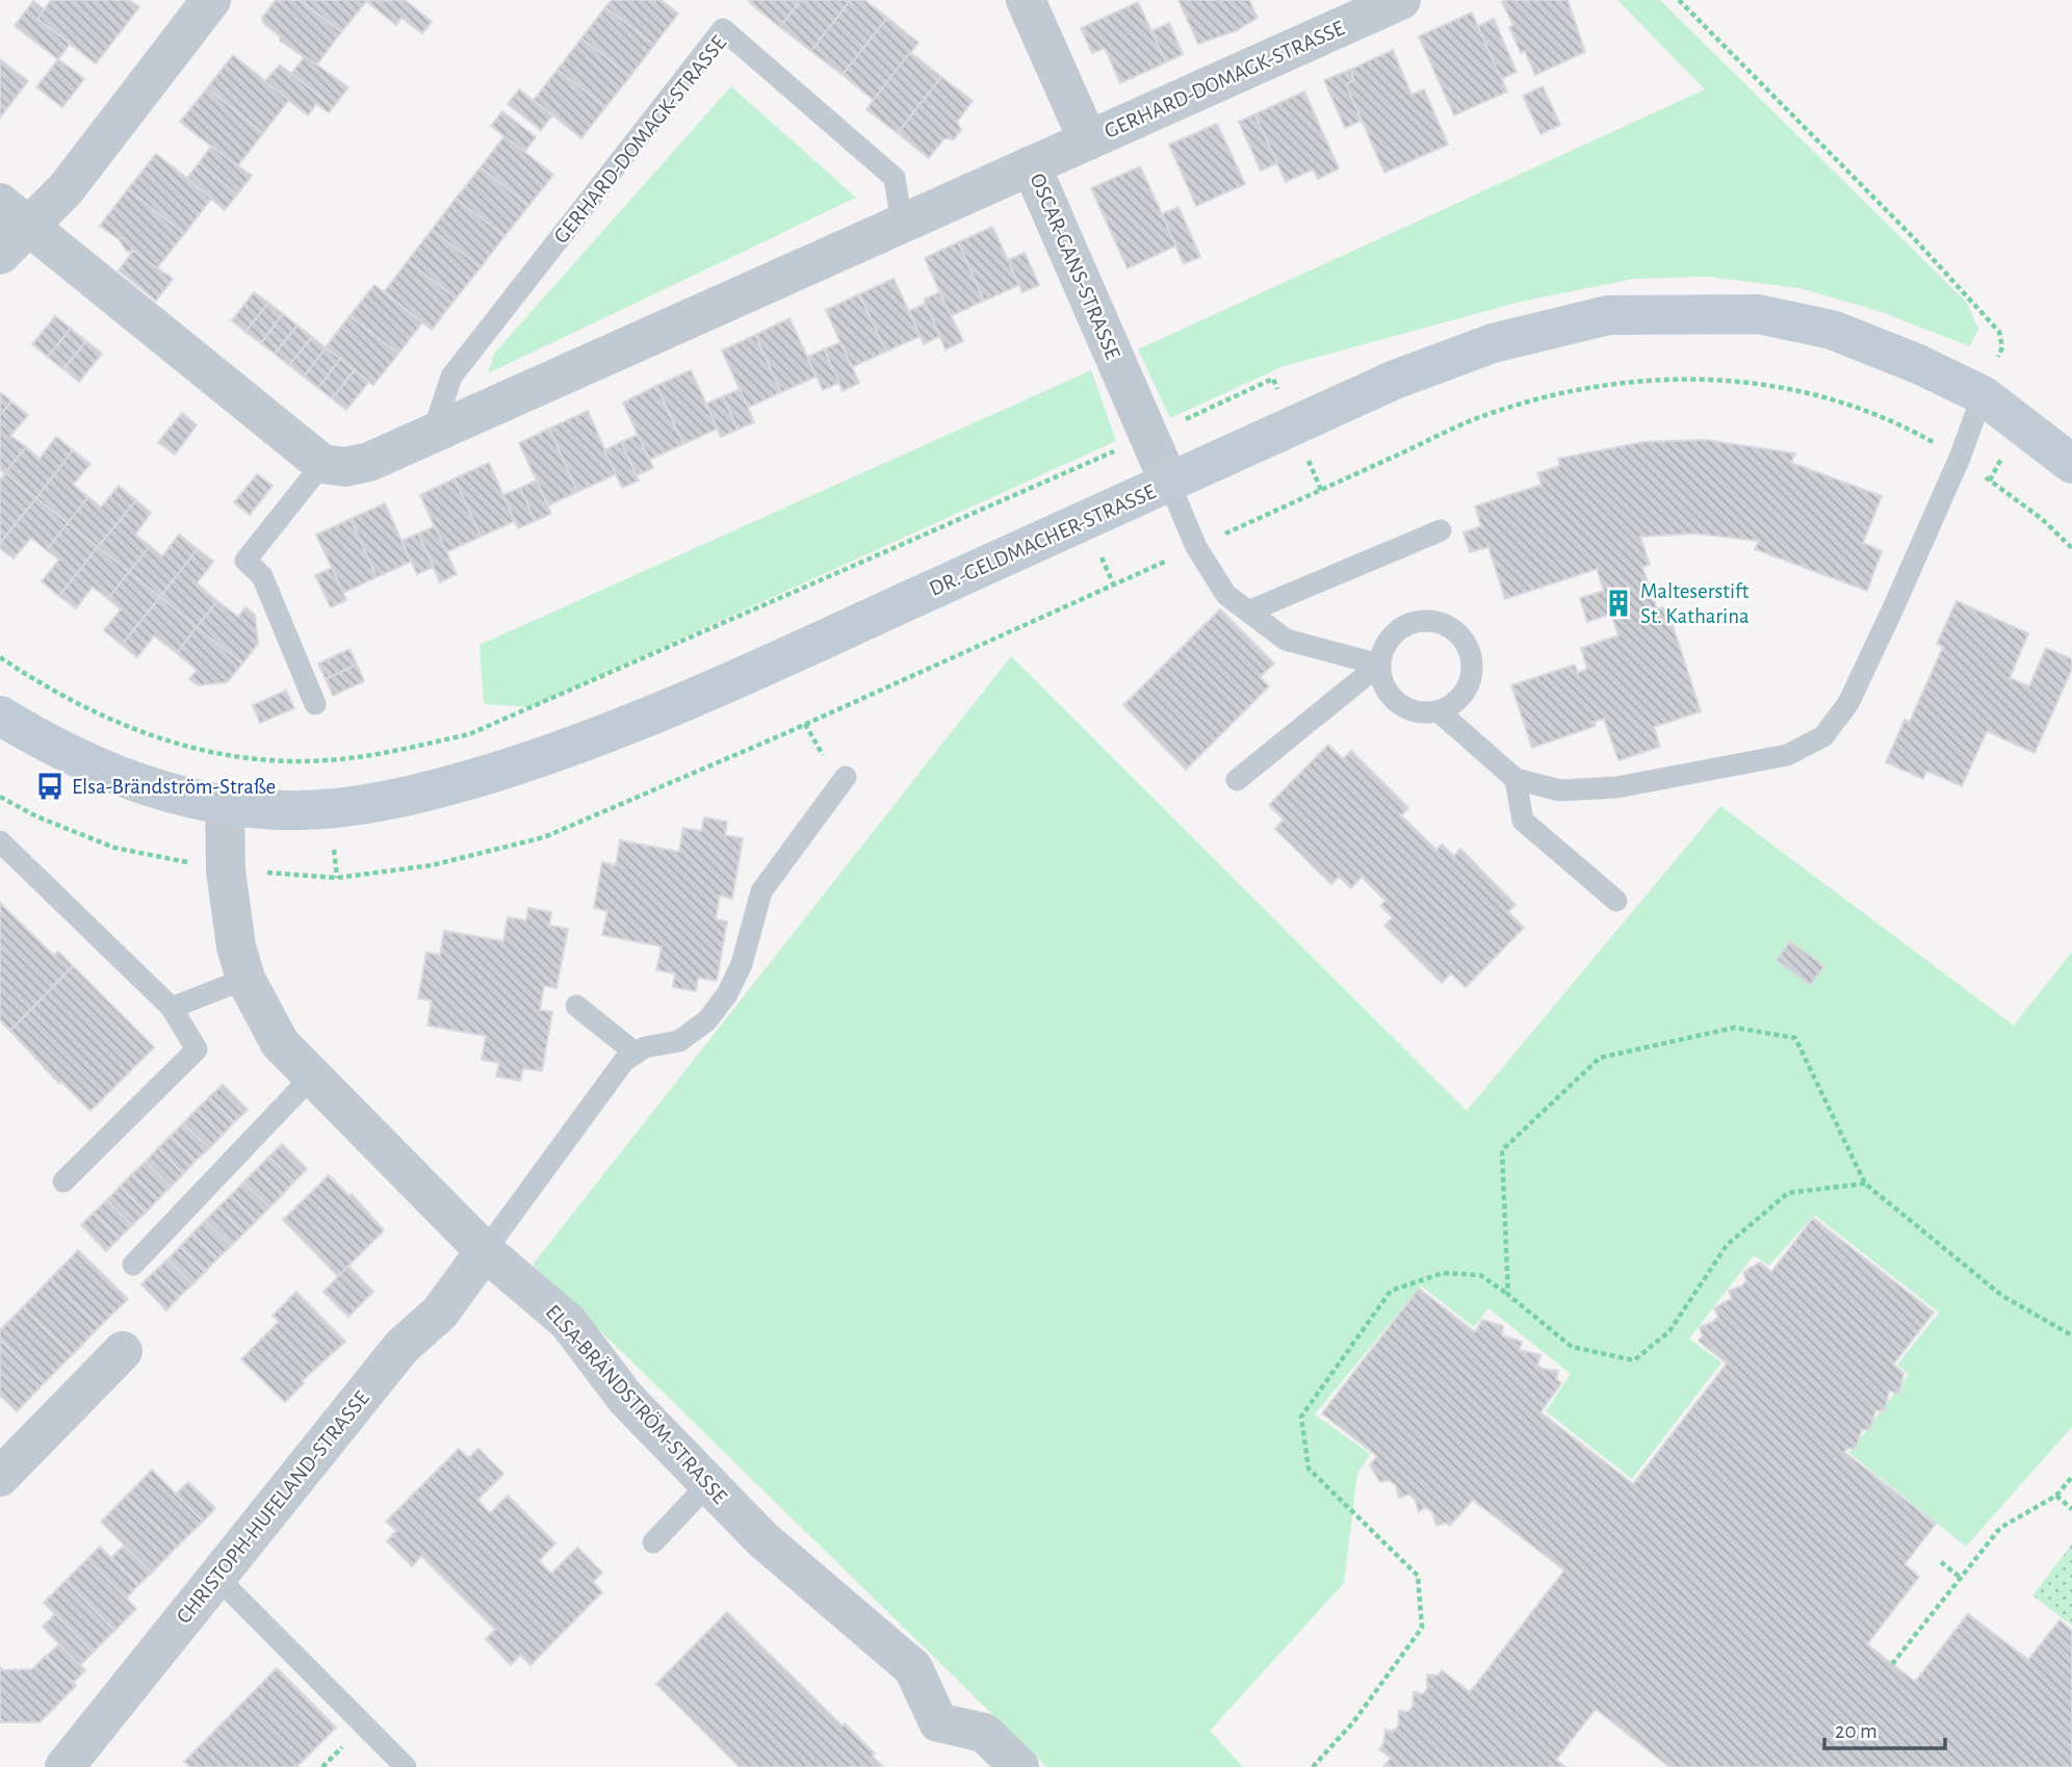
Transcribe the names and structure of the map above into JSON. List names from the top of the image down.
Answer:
{
  "streets": {
    "street": [
      "GERHARD-DOMAGK-STRASSE",
      "OSCAR-GANS-STRASSE",
      "DR.-GELDMACHER-STRASSE",
      "ELSA-BRÄNDSTRÖM-STRASSE",
      "CHRISTOPH-HUFELAND-STRASSE"
    ]
  },
  "crossings": [
    ["GERHARD-DOMAGK-STRASSE", "OSCAR-GANS-STRASSE"],
    ["OSCAR-GANS-STRASSE", "DR.-GELDMACHER-STRASSE"],
    ["DR.-GELDMACHER-STRASSE", "ELSA-BRÄNDSTRÖM-STRASSE"],
    ["ELSA-BRÄNDSTRÖM-STRASSE", "CHRISTOPH-HUFELAND-STRASSE"]
  ],
  "places": {
    "building": ["Malteserstift St. Katharina"],
    "bus stop": ["Elsa-Brändström-Straße"]
  },
  "scale_bar": "20 m"
}
